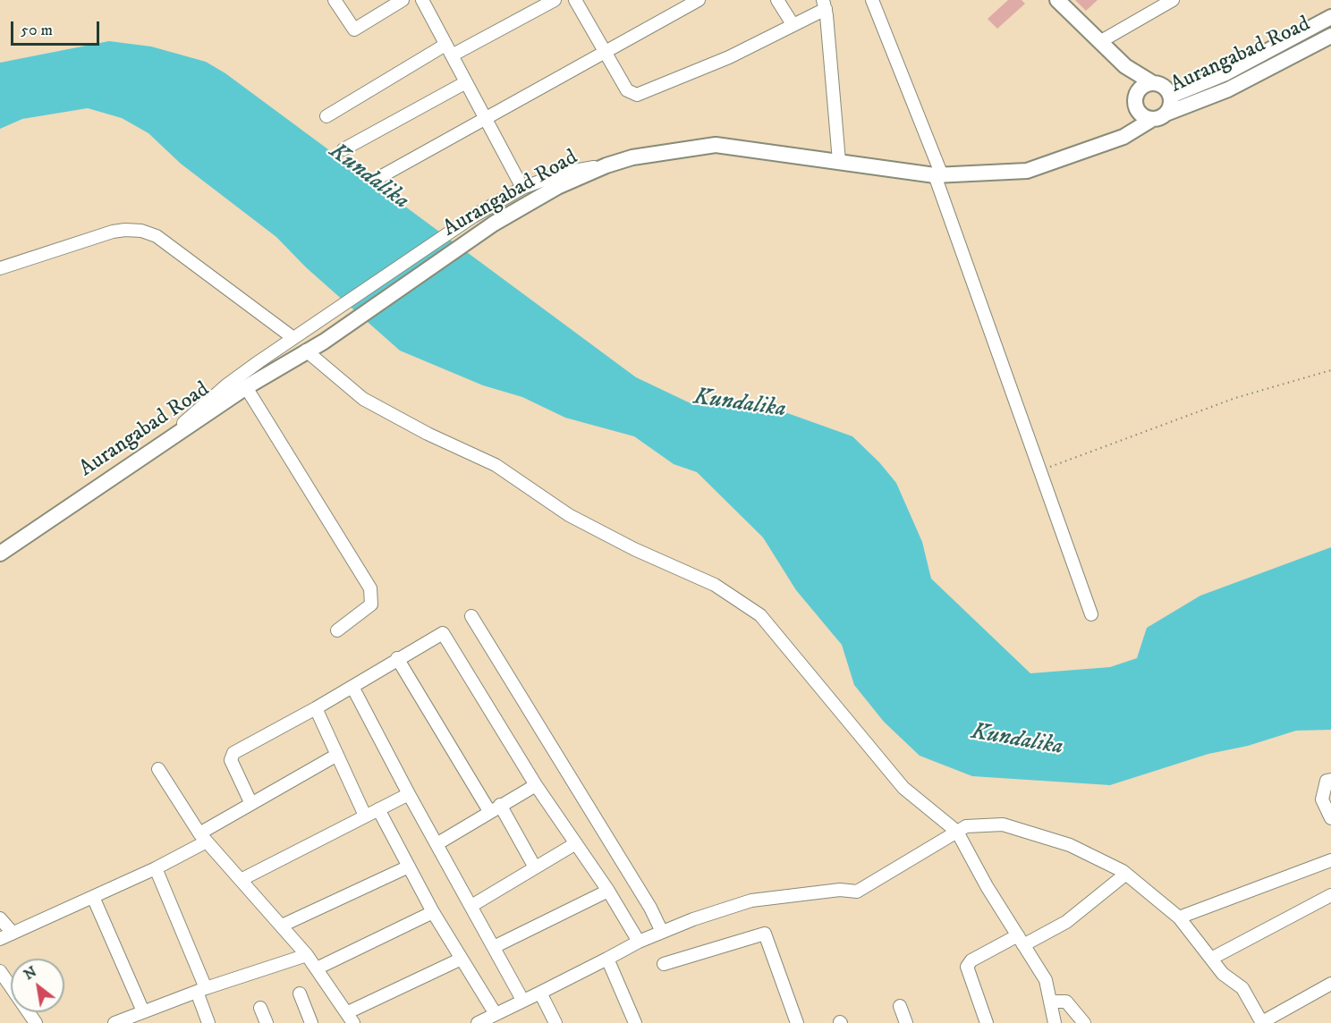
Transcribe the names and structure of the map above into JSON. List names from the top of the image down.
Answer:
{
  "streets": {
    "main road": ["Aurangabad Road"]
  },
  "water": ["Kundalika"],
  "scale_bar": "50 m",
  "north": "top left"
}
